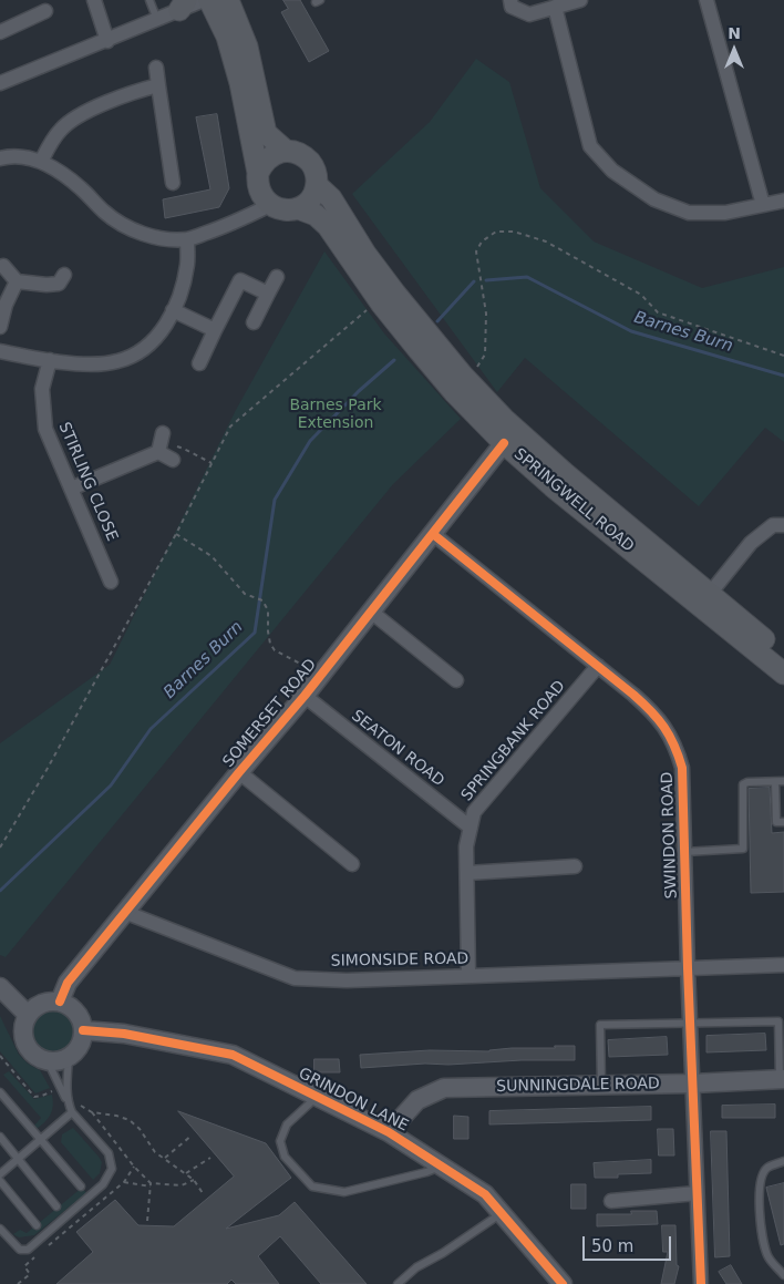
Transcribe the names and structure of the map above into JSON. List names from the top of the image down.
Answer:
{
  "streets": {
    "main road": ["SPRINGWELL ROAD"],
    "street": [
      "STIRLING CLOSE",
      "SOMERSET ROAD",
      "SPRINGBANK ROAD",
      "SEATON ROAD",
      "SWINDON ROAD",
      "SIMONSIDE ROAD",
      "SUNNINGDALE ROAD",
      "GRINDON LANE"
    ]
  },
  "crossings": [
    ["SPRINGWELL ROAD", "SOMERSET ROAD"],
    ["SOMERSET ROAD", "SEATON ROAD"],
    ["SOMERSET ROAD", "SWINDON ROAD"],
    ["SOMERSET ROAD", "SIMONSIDE ROAD"],
    ["SOMERSET ROAD", "GRINDON LANE"],
    ["SPRINGBANK ROAD", "SEATON ROAD"],
    ["SPRINGBANK ROAD", "SWINDON ROAD"],
    ["SPRINGBANK ROAD", "SIMONSIDE ROAD"],
    ["SWINDON ROAD", "SIMONSIDE ROAD"],
    ["SWINDON ROAD", "SUNNINGDALE ROAD"],
    ["SUNNINGDALE ROAD", "GRINDON LANE"]
  ],
  "water": ["Barnes Burn"],
  "parks": ["Barnes Park Extension"],
  "scale_bar": "50 m",
  "north": "top"
}
